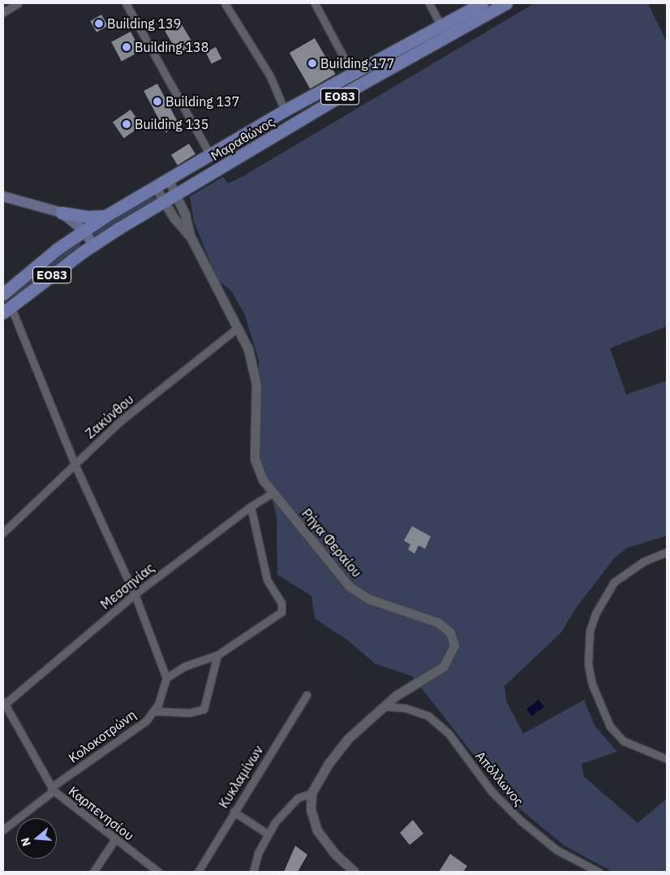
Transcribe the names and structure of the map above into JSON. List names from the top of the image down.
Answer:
{
  "streets": {
    "main road": ["ΕΟ83", "Μαραθώνος"],
    "street": [
      "Ζακύνθου",
      "Ρήγα Φεραίου",
      "Μεσσηνίας",
      "Κολοκοτρώνη",
      "Κυκλαμίνων",
      "Απόλλωνος",
      "Καρπενησίου"
    ]
  },
  "crossings": [
    ["Ζακύνθου", "Ρήγα Φεραίου"],
    ["Ρήγα Φεραίου", "Μεσσηνίας"],
    ["Ρήγα Φεραίου", "Απόλλωνος"],
    ["Μεσσηνίας", "Καρπενησίου"],
    ["Κολοκοτρώνη", "Καρπενησίου"]
  ],
  "places": [
    "Building 139",
    "Building 138",
    "Building 177",
    "Building 137",
    "Building 135"
  ],
  "north": "left"
}
